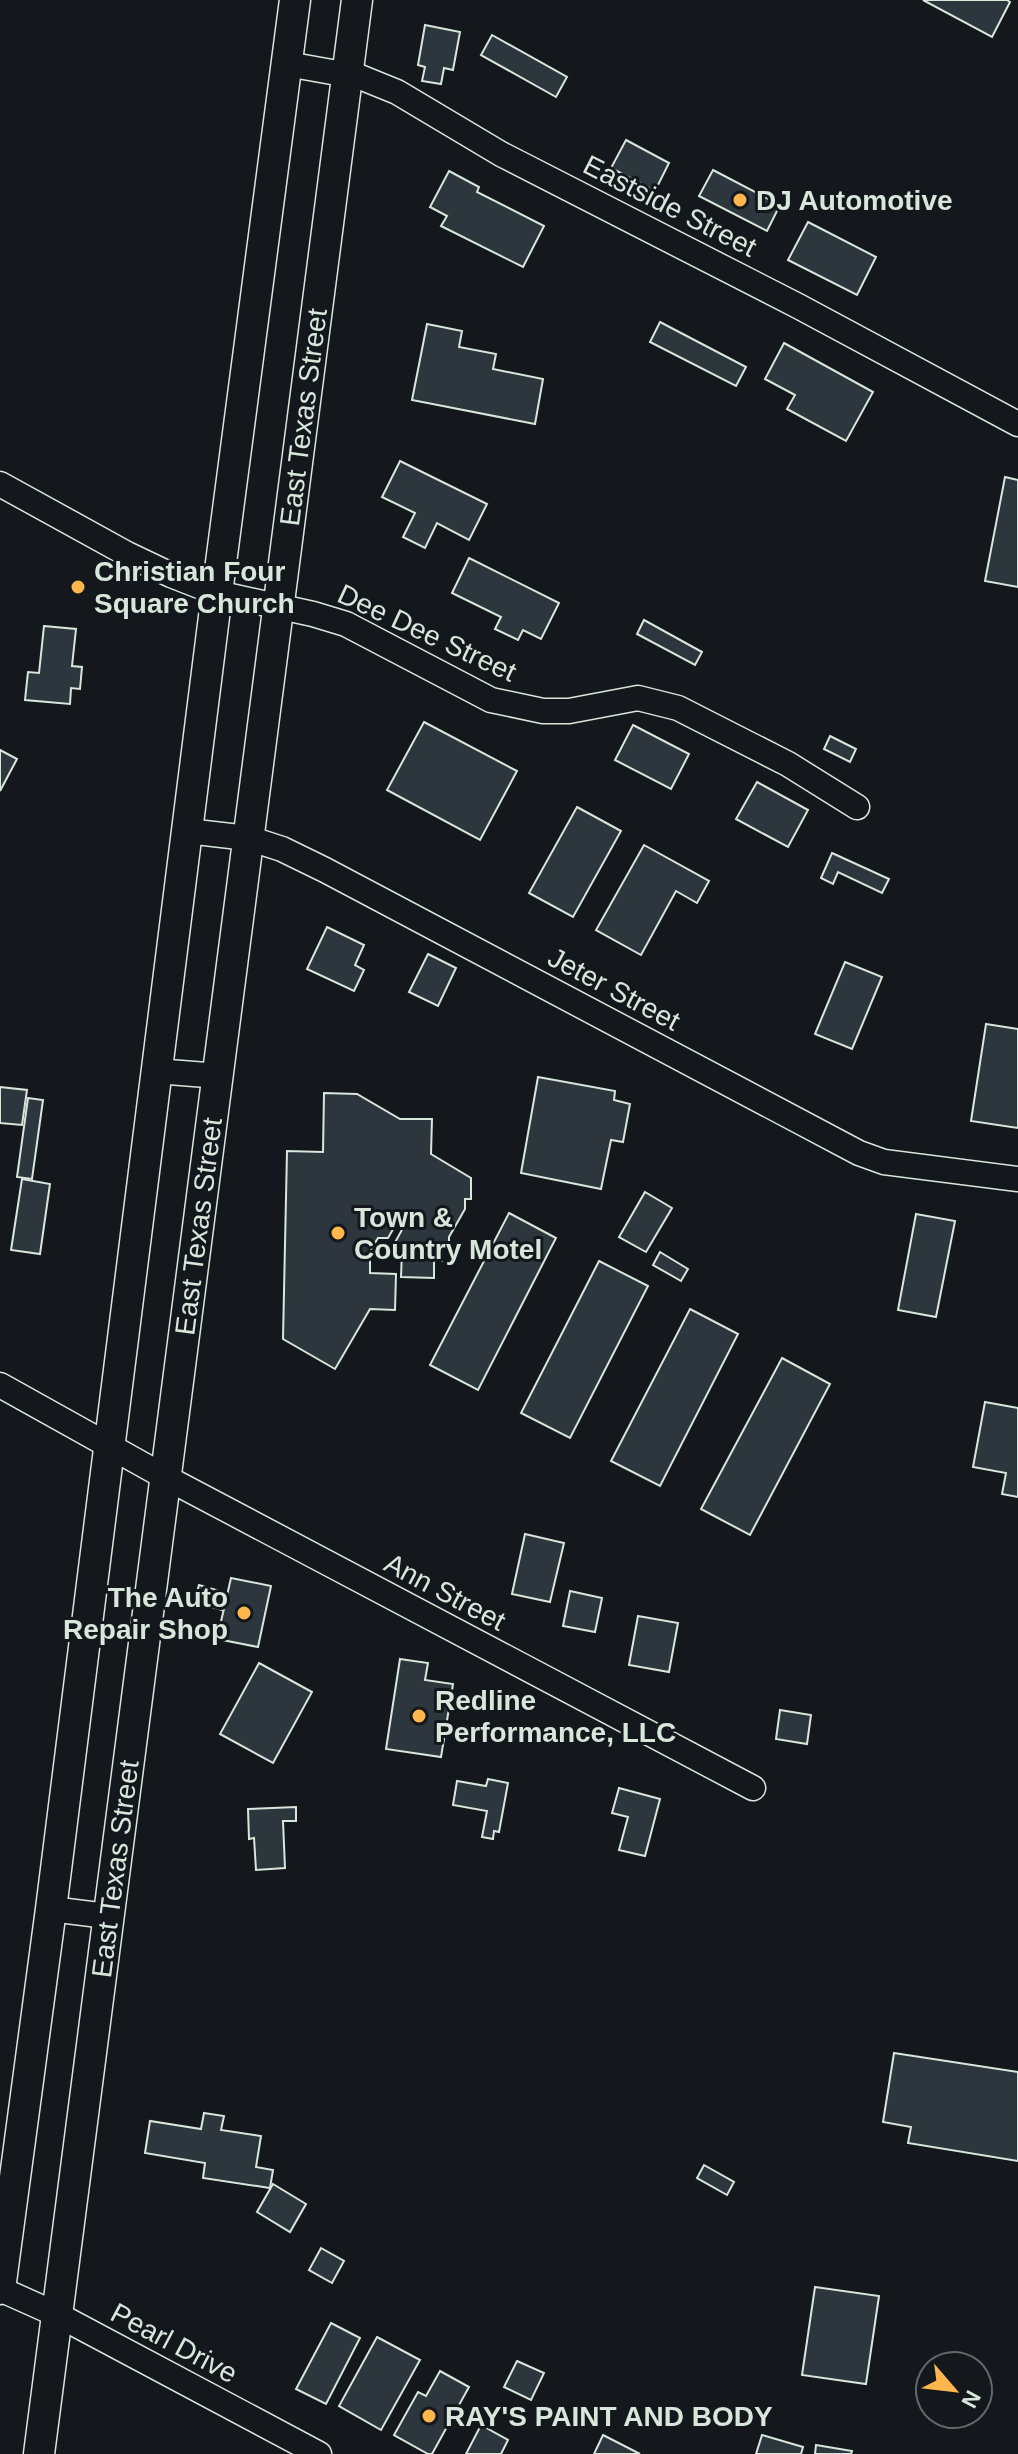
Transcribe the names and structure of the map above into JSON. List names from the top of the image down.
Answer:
{
  "streets": {
    "main road": ["East Texas Street"],
    "street": [
      "Eastside Street",
      "Dee Dee Street",
      "Jeter Street",
      "Ann Street",
      "Pearl Drive"
    ]
  },
  "crossings": [
    ["Eastside Street", "East Texas Street"],
    ["East Texas Street", "Dee Dee Street"],
    ["East Texas Street", "Jeter Street"],
    ["East Texas Street", "Ann Street"],
    ["East Texas Street", "Pearl Drive"]
  ],
  "places": [
    "DJ Automotive",
    "Christian Four Square Church",
    "Town & Country Motel",
    "The Auto Repair Shop",
    "Redline Performance, LLC",
    "RAY'S PAINT AND BODY"
  ],
  "north": "bottom right"
}
